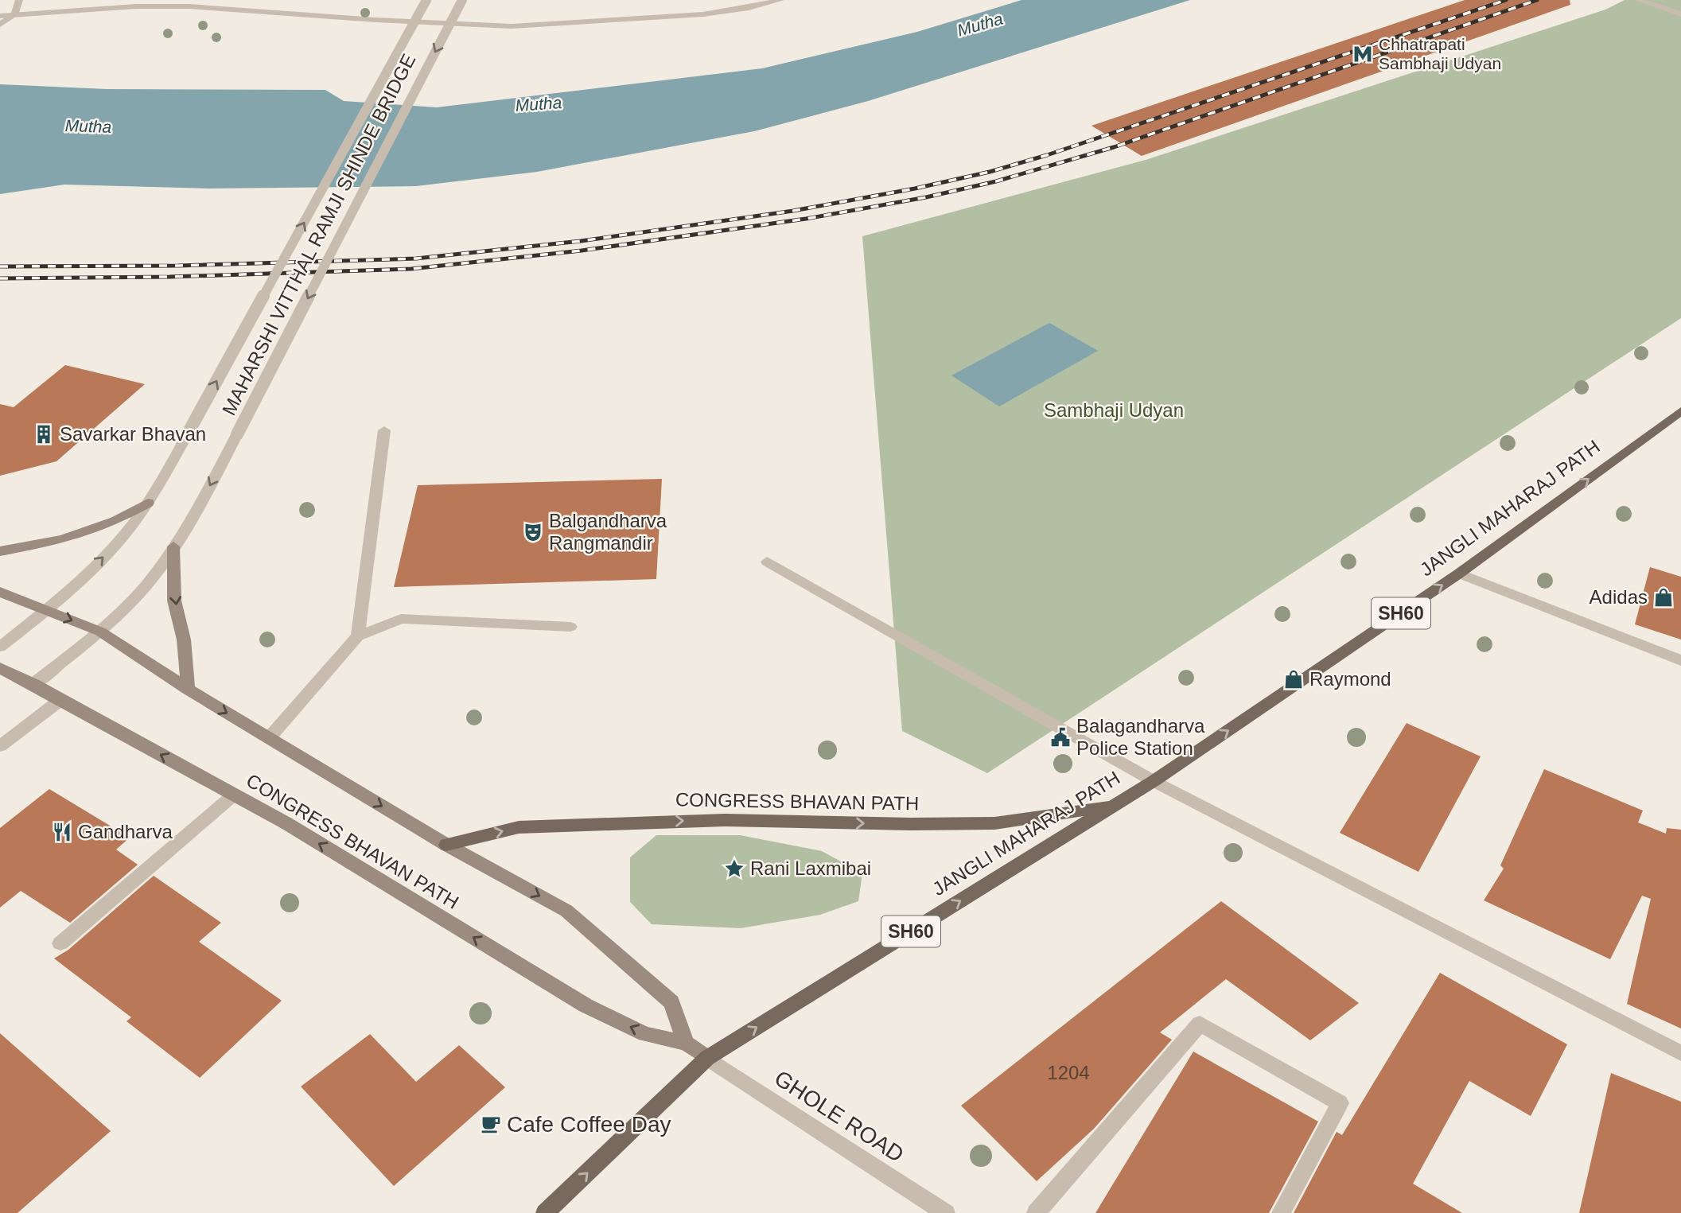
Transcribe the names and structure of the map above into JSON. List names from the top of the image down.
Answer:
{
  "streets": {
    "main road": ["JANGLI MAHARAJ PATH", "SH60", "CONGRESS BHAVAN PATH"],
    "street": ["MAHARSHI VITTHAL RAMJI SHINDE BRIDGE", "GHOLE ROAD"]
  },
  "crossings": [
    ["MAHARSHI VITTHAL RAMJI SHINDE BRIDGE", "CONGRESS BHAVAN PATH"],
    ["JANGLI MAHARAJ PATH", "CONGRESS BHAVAN PATH"],
    ["JANGLI MAHARAJ PATH", "GHOLE ROAD"],
    ["CONGRESS BHAVAN PATH", "GHOLE ROAD"]
  ],
  "one_way": ["JANGLI MAHARAJ PATH"],
  "water": ["Mutha"],
  "parks": ["Sambhaji Udyan"],
  "places": {
    "metro station": ["Chhatrapati Sambhaji Udyan"],
    "building": ["Savarkar Bhavan"],
    "theatre": ["Balgandharva Rangmandir"],
    "shop": ["Adidas", "Raymond"],
    "public building": ["Balagandharva Police Station"],
    "restaurant": ["Gandharva"],
    "place": ["Rani Laxmibai"],
    "cafe": ["Cafe Coffee Day"]
  },
  "house_numbers": ["1204"]
}
